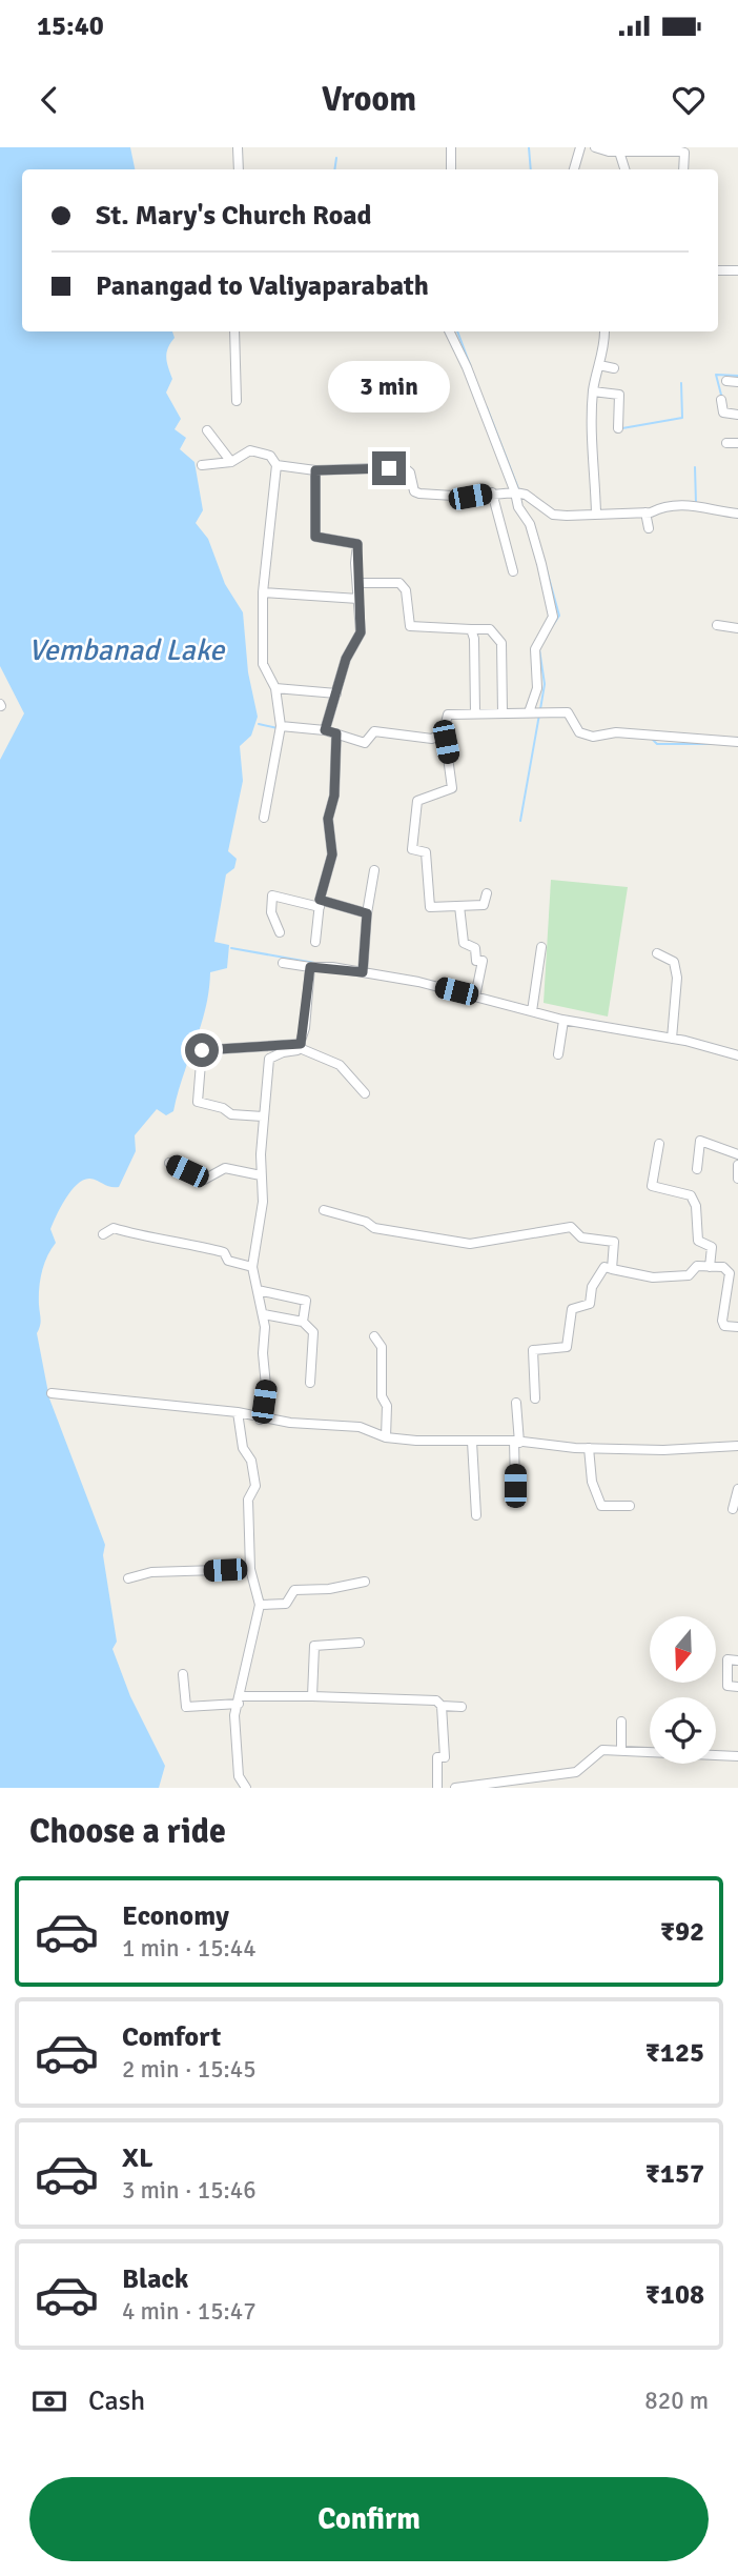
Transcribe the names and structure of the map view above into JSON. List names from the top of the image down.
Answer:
{
  "water": ["Vembanad Lake"],
  "north": "bottom",
  "page": {
    "status": "15:40",
    "header": "Vroom",
    "banner": ["St. Mary's Church Road", "Panangad to Valiyaparabath"],
    "bubble": "3 min",
    "heading": "Choose a ride",
    "list": [
      {
        "name": "Economy",
        "note": "1 min · 15:44",
        "value": "₹92"
      },
      {
        "name": "Comfort",
        "note": "2 min · 15:45",
        "value": "₹125"
      },
      {
        "name": "XL",
        "note": "3 min · 15:46",
        "value": "₹157"
      },
      {
        "name": "Black",
        "note": "4 min · 15:47",
        "value": "₹108"
      }
    ],
    "pay": ["Cash", "820 m"],
    "buttons": "Confirm"
  }
}
